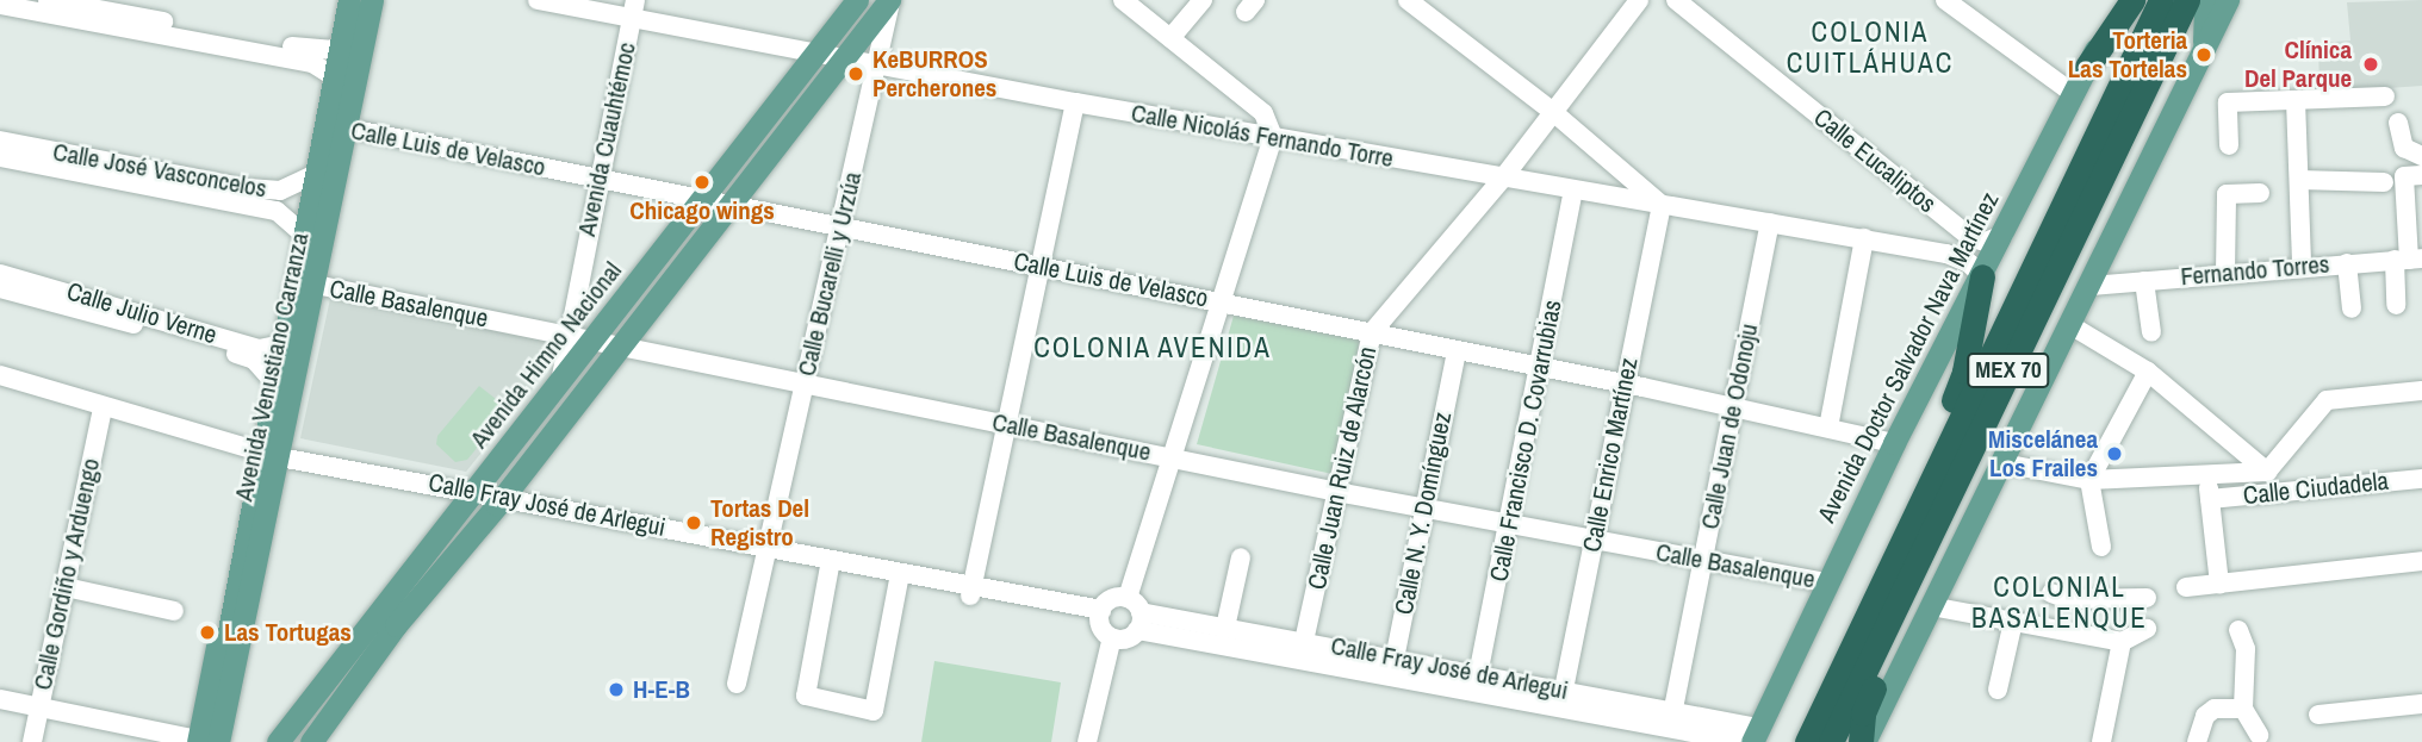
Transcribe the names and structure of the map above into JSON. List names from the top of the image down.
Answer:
{
  "streets": {
    "highway": ["MEX 70"],
    "main road": ["Avenida Himno Nacional", "Avenida Doctor Salvador Nava Martínez", "Avenida Venustiano Carranza"],
    "street": [
      "Calle Nicolás Fernando Torre",
      "Avenida Cuauhtémoc",
      "Calle Luis de Velasco",
      "Calle Eucaliptos",
      "Calle José Vasconcelos",
      "Fernando Torres",
      "Calle Bucarelli y Urzúa",
      "Calle Basalenque",
      "Calle Julio Verne",
      "Calle Juan de Odonoju",
      "Calle Francisco D. Covarrubias",
      "Calle Enrico Martínez",
      "Calle Juan Ruiz de Alarcón",
      "Calle Ciudadela",
      "Calle Fray José de Arlegui",
      "Calle N. Y. Domínguez",
      "Calle Gordiño y Arduengo"
    ]
  },
  "crossings": [
    ["Calle Nicolás Fernando Torre", "Avenida Cuauhtémoc"],
    ["Calle Nicolás Fernando Torre", "Calle Eucaliptos"],
    ["Calle Nicolás Fernando Torre", "Calle Bucarelli y Urzúa"],
    ["Calle Nicolás Fernando Torre", "Avenida Himno Nacional"],
    ["Calle Nicolás Fernando Torre", "Avenida Doctor Salvador Nava Martínez"],
    ["Calle Nicolás Fernando Torre", "Calle Juan de Odonoju"],
    ["Calle Nicolás Fernando Torre", "Calle Francisco D. Covarrubias"],
    ["Calle Nicolás Fernando Torre", "Calle Enrico Martínez"],
    ["Calle Nicolás Fernando Torre", "Calle Juan Ruiz de Alarcón"],
    ["Avenida Cuauhtémoc", "Calle Luis de Velasco"],
    ["Avenida Cuauhtémoc", "Calle Basalenque"],
    ["Avenida Cuauhtémoc", "Avenida Himno Nacional"],
    ["Calle Luis de Velasco", "Calle Bucarelli y Urzúa"],
    ["Calle Luis de Velasco", "Avenida Himno Nacional"],
    ["Calle Luis de Velasco", "Avenida Doctor Salvador Nava Martínez"],
    ["Calle Luis de Velasco", "Avenida Venustiano Carranza"],
    ["Calle Luis de Velasco", "Calle Juan de Odonoju"],
    ["Calle Luis de Velasco", "Calle Francisco D. Covarrubias"],
    ["Calle Luis de Velasco", "Calle Enrico Martínez"],
    ["Calle Luis de Velasco", "Calle Juan Ruiz de Alarcón"],
    ["Calle Luis de Velasco", "Calle N. Y. Domínguez"],
    ["Calle Eucaliptos", "Avenida Doctor Salvador Nava Martínez"],
    ["Calle José Vasconcelos", "Avenida Venustiano Carranza"],
    ["Calle Bucarelli y Urzúa", "Calle Basalenque"],
    ["Calle Bucarelli y Urzúa", "Calle Fray José de Arlegui"],
    ["Calle Basalenque", "Avenida Himno Nacional"],
    ["Calle Basalenque", "Avenida Doctor Salvador Nava Martínez"],
    ["Calle Basalenque", "Avenida Venustiano Carranza"],
    ["Calle Basalenque", "Calle Juan de Odonoju"],
    ["Calle Basalenque", "Calle Francisco D. Covarrubias"],
    ["Calle Basalenque", "Calle Enrico Martínez"],
    ["Calle Basalenque", "Calle Juan Ruiz de Alarcón"],
    ["Calle Basalenque", "Calle N. Y. Domínguez"],
    ["Calle Julio Verne", "Avenida Venustiano Carranza"],
    ["Avenida Himno Nacional", "Calle Fray José de Arlegui"],
    ["Avenida Doctor Salvador Nava Martínez", "Calle Fray José de Arlegui"],
    ["Avenida Venustiano Carranza", "Calle Fray José de Arlegui"],
    ["Calle Juan de Odonoju", "Calle Fray José de Arlegui"],
    ["Calle Francisco D. Covarrubias", "Calle Fray José de Arlegui"],
    ["Calle Enrico Martínez", "Calle Fray José de Arlegui"],
    ["Calle Juan Ruiz de Alarcón", "Calle Fray José de Arlegui"],
    ["Calle Fray José de Arlegui", "Calle N. Y. Domínguez"],
    ["Calle Fray José de Arlegui", "Calle Gordiño y Arduengo"]
  ],
  "districts": ["COLONIA CUITLÁHUAC", "COLONIA AVENIDA", "COLONIAL BASALENQUE"],
  "places": [
    "Torteria Las Tortelas",
    "Clínica Del Parque",
    "KeBURROS Percherones",
    "Chicago wings",
    "Miscelánea Los Frailes",
    "Tortas Del Registro",
    "Las Tortugas",
    "H-E-B"
  ]
}
